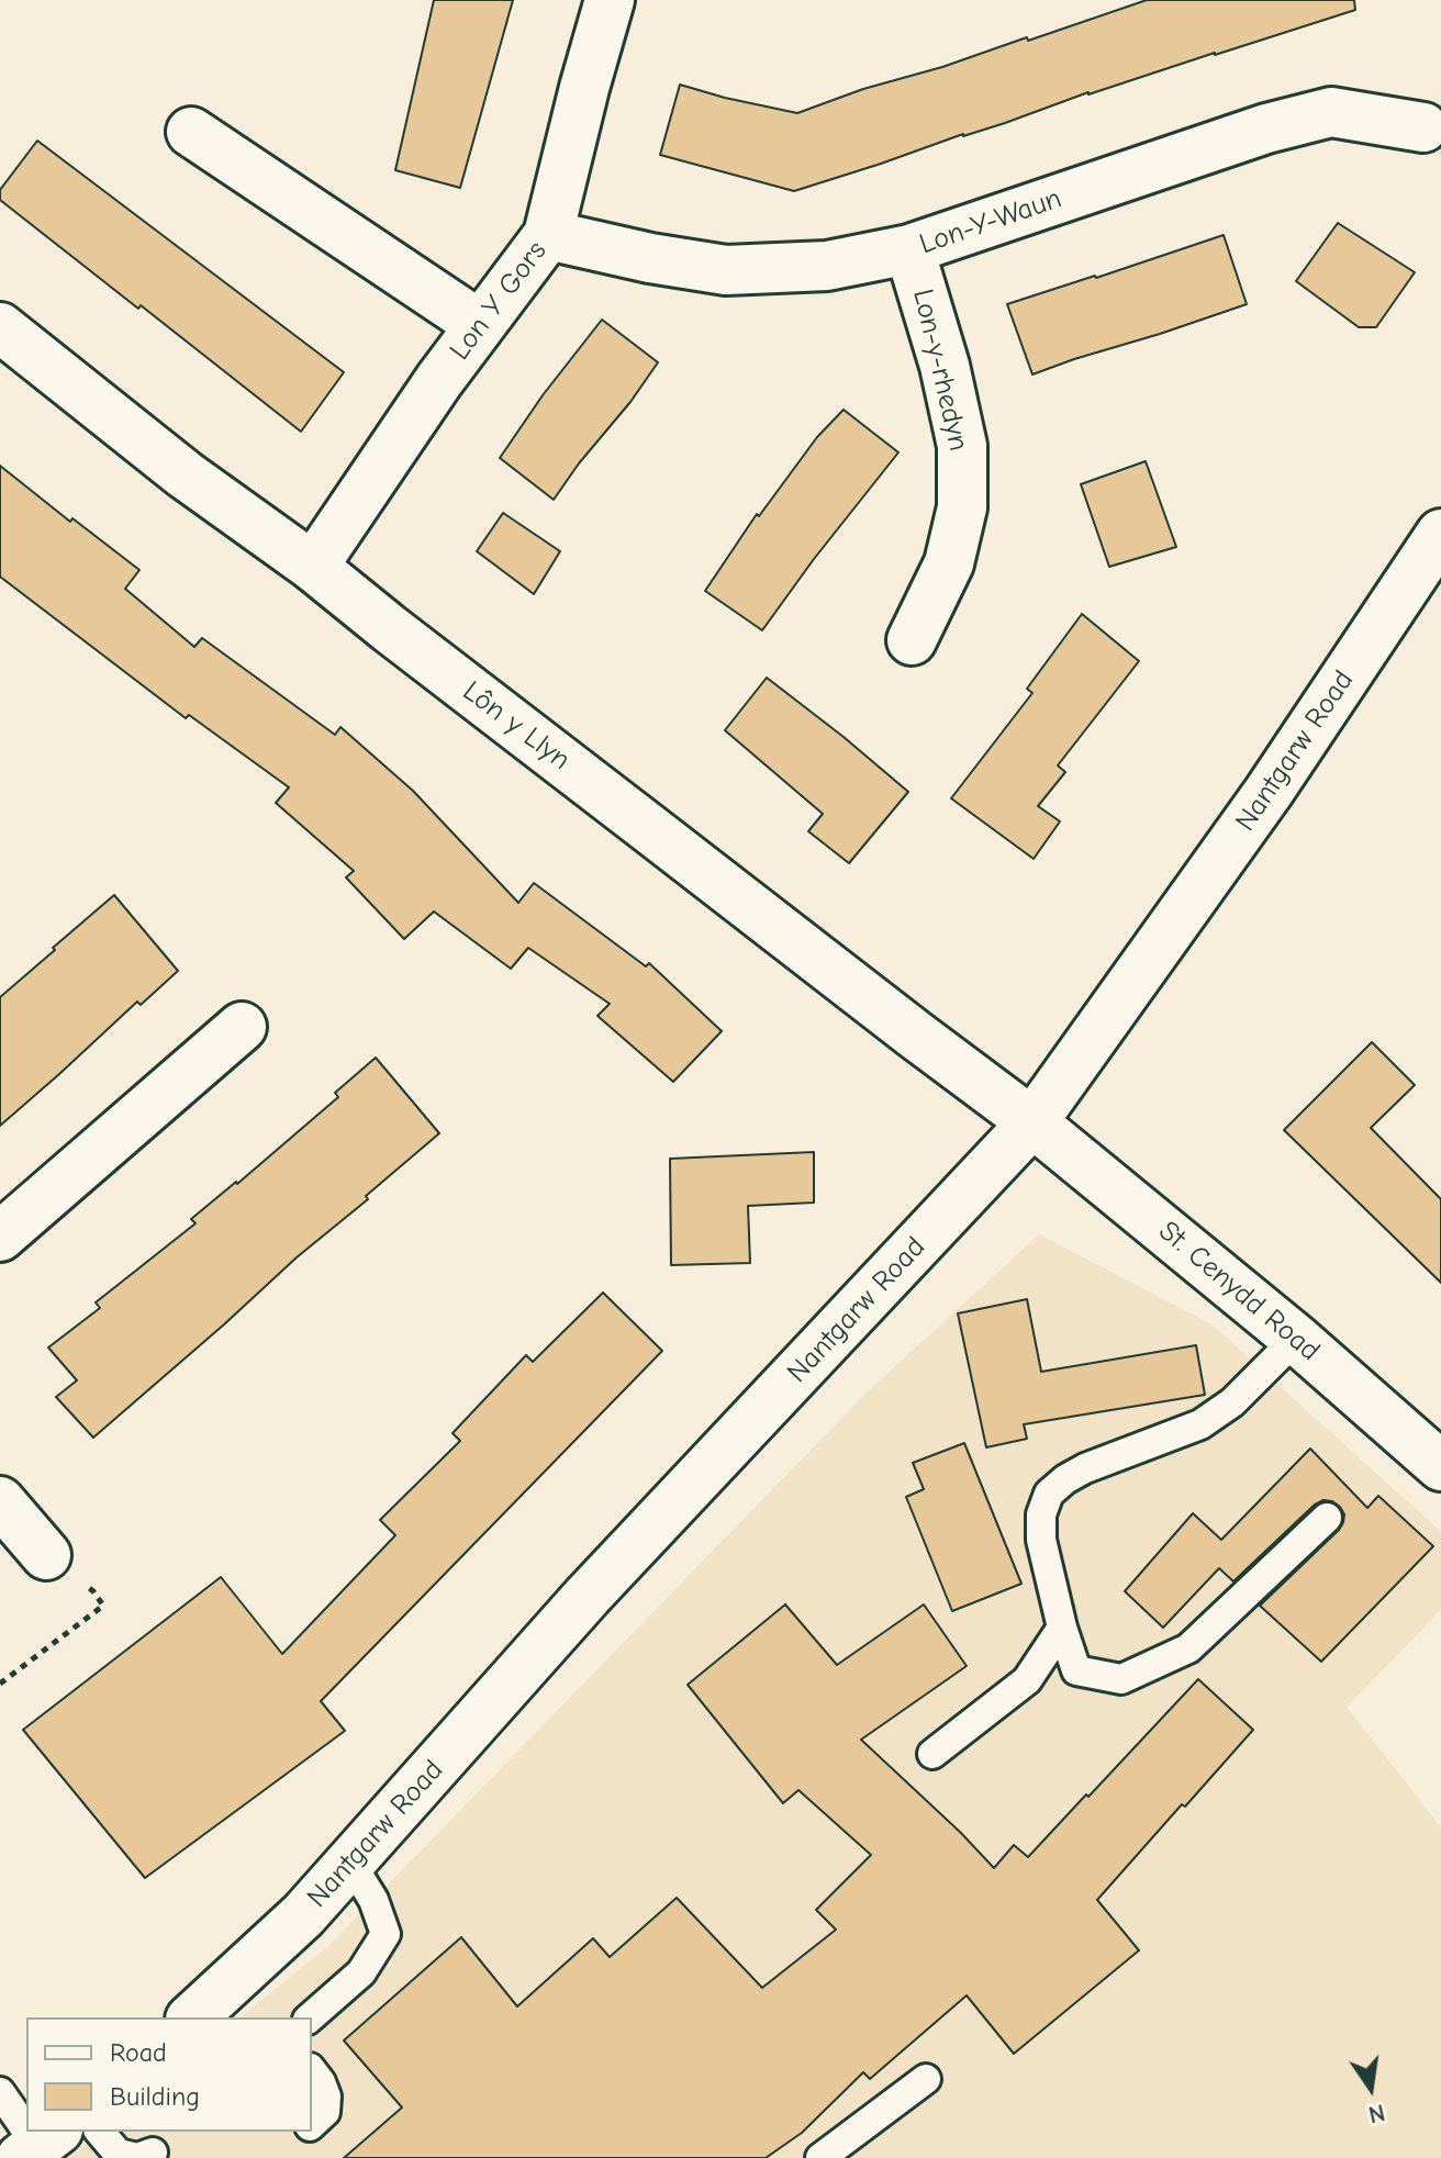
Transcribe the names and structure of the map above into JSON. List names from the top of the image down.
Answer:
{
  "streets": {
    "street": [
      "Lon-Y-Waun",
      "Lon Y Gors",
      "Lon-y-rhedyn",
      "Lôn y Llyn",
      "Nantgarw Road",
      "St. Cenydd Road"
    ]
  },
  "crossings": [
    ["Lon-Y-Waun", "Lon Y Gors"],
    ["Lon-Y-Waun", "Lon-y-rhedyn"],
    ["Lon Y Gors", "Lôn y Llyn"],
    ["Lôn y Llyn", "Nantgarw Road"],
    ["Lôn y Llyn", "St. Cenydd Road"],
    ["Nantgarw Road", "St. Cenydd Road"]
  ],
  "legend": ["Road", "Building"],
  "north": "bottom"
}
